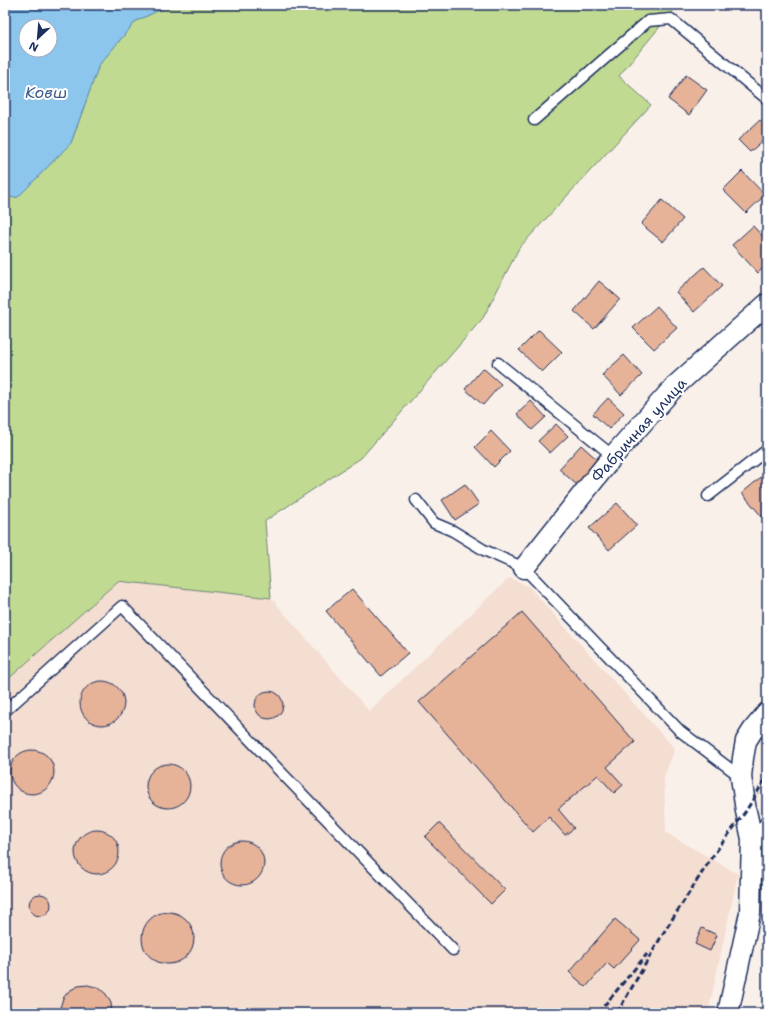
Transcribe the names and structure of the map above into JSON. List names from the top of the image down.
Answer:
{
  "streets": {
    "street": ["Фабричная улица"]
  },
  "water": ["Ковш"],
  "north": "bottom left"
}
